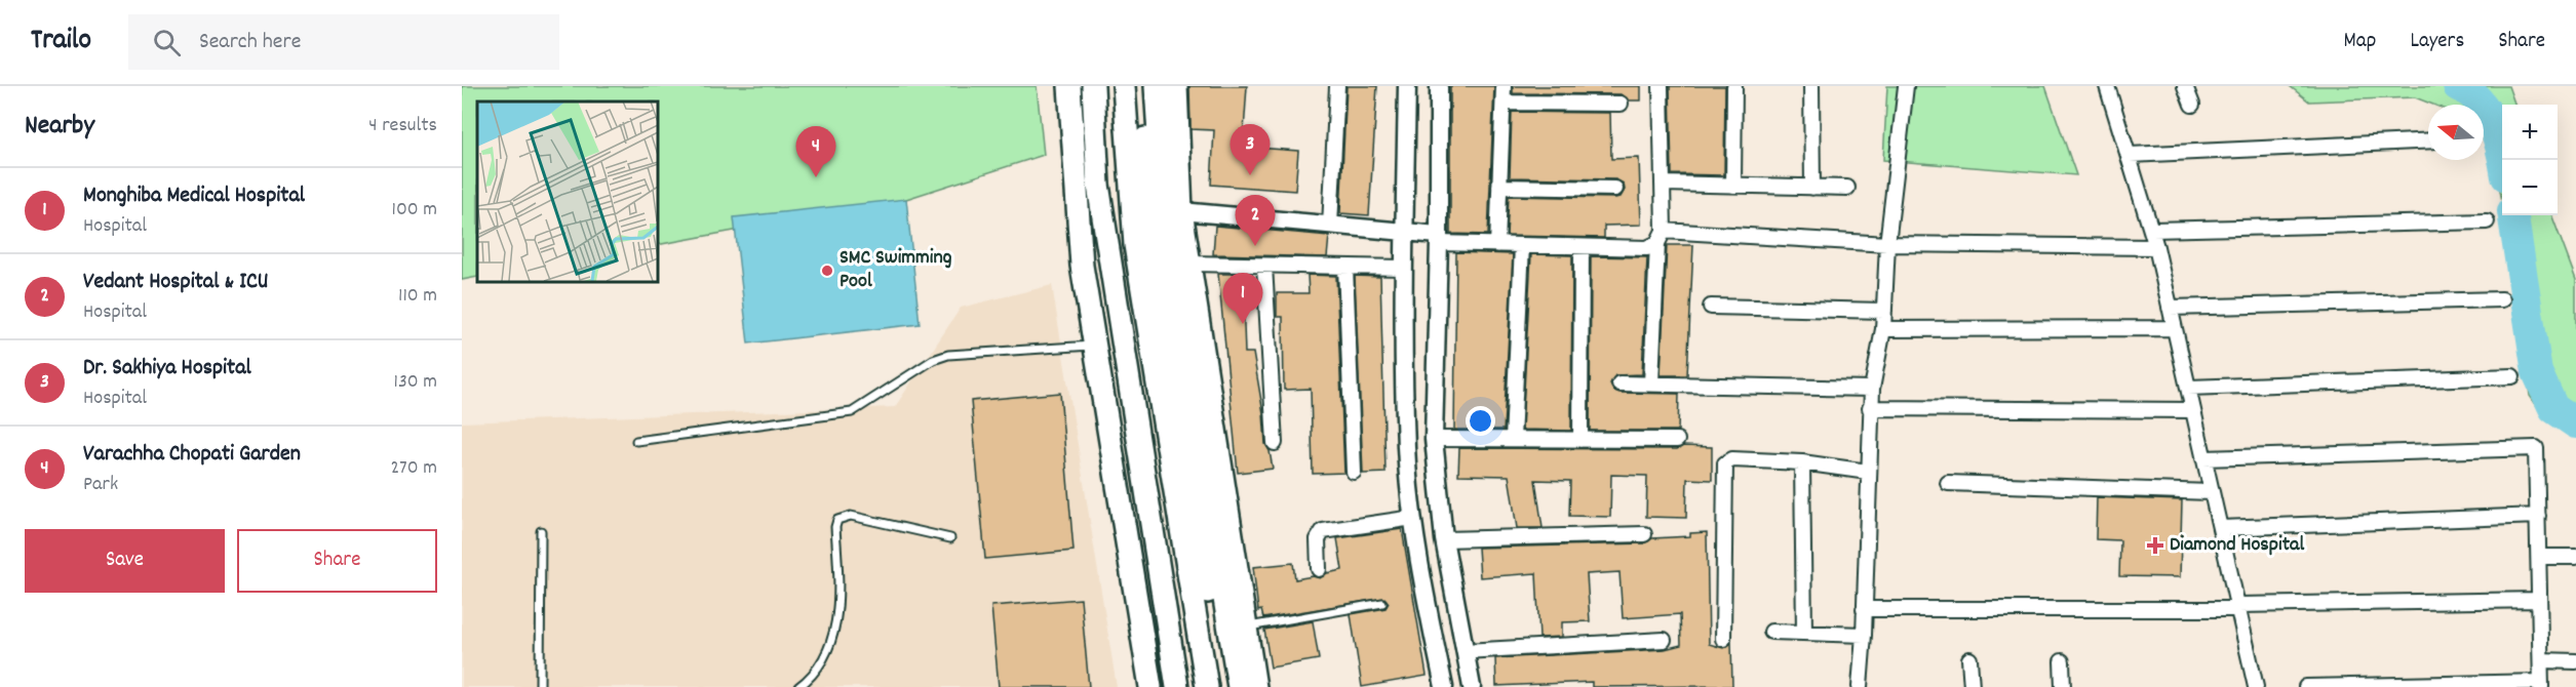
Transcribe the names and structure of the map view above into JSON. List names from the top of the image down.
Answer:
{
  "places": {
    "other": ["SMC Swimming Pool"],
    "health": ["Diamond Hospital"]
  },
  "north": "left",
  "page": {
    "header": "Trailo",
    "search": "Search here",
    "nav": ["Map", "Layers", "Share"],
    "heading": ["Nearby", "4 results"],
    "map_buttons": ["+", "−"],
    "pins": [
      "3",
      "4",
      "2",
      "1"
    ],
    "list": [
      {
        "mark": "1",
        "name": "Monghiba Medical Hospital",
        "note": "Hospital",
        "value": "100 m"
      },
      {
        "mark": "2",
        "name": "Vedant Hospital & ICU",
        "note": "Hospital",
        "value": "110 m"
      },
      {
        "mark": "3",
        "name": "Dr. Sakhiya Hospital",
        "note": "Hospital",
        "value": "130 m"
      },
      {
        "mark": "4",
        "name": "Varachha Chopati Garden",
        "note": "Park",
        "value": "270 m"
      }
    ],
    "buttons": ["Save", "Share"]
  }
}
